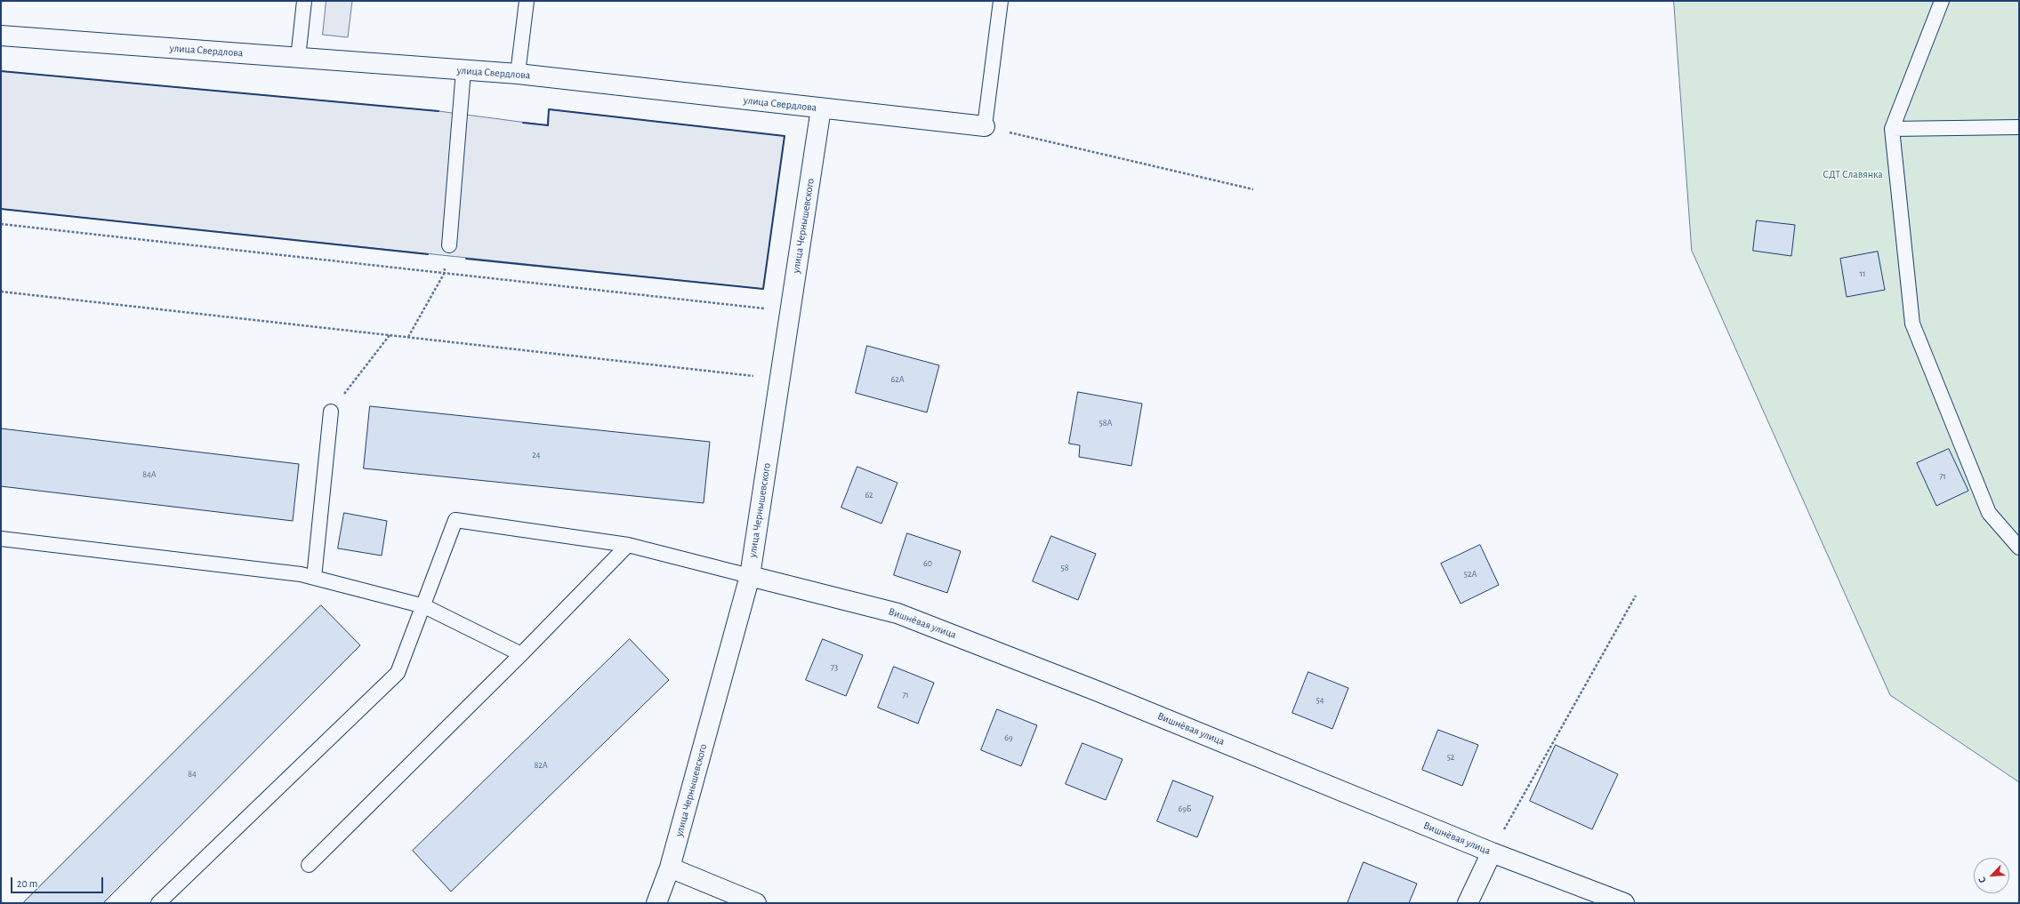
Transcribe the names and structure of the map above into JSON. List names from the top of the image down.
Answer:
{
  "streets": {
    "street": ["улица Свердлова", "улица Чернышевского", "Вишнёвая улица"]
  },
  "crossings": [
    ["улица Свердлова", "улица Чернышевского"],
    ["улица Чернышевского", "Вишнёвая улица"]
  ],
  "parks": ["СДТ Славянка"],
  "house_numbers": [
    "11",
    "62А",
    "58А",
    "24",
    "84А",
    "71",
    "62",
    "60",
    "58",
    "52А",
    "73",
    "71",
    "54",
    "69",
    "52",
    "82А",
    "84",
    "69Б"
  ],
  "scale_bar": "20 m",
  "north": "bottom left"
}
